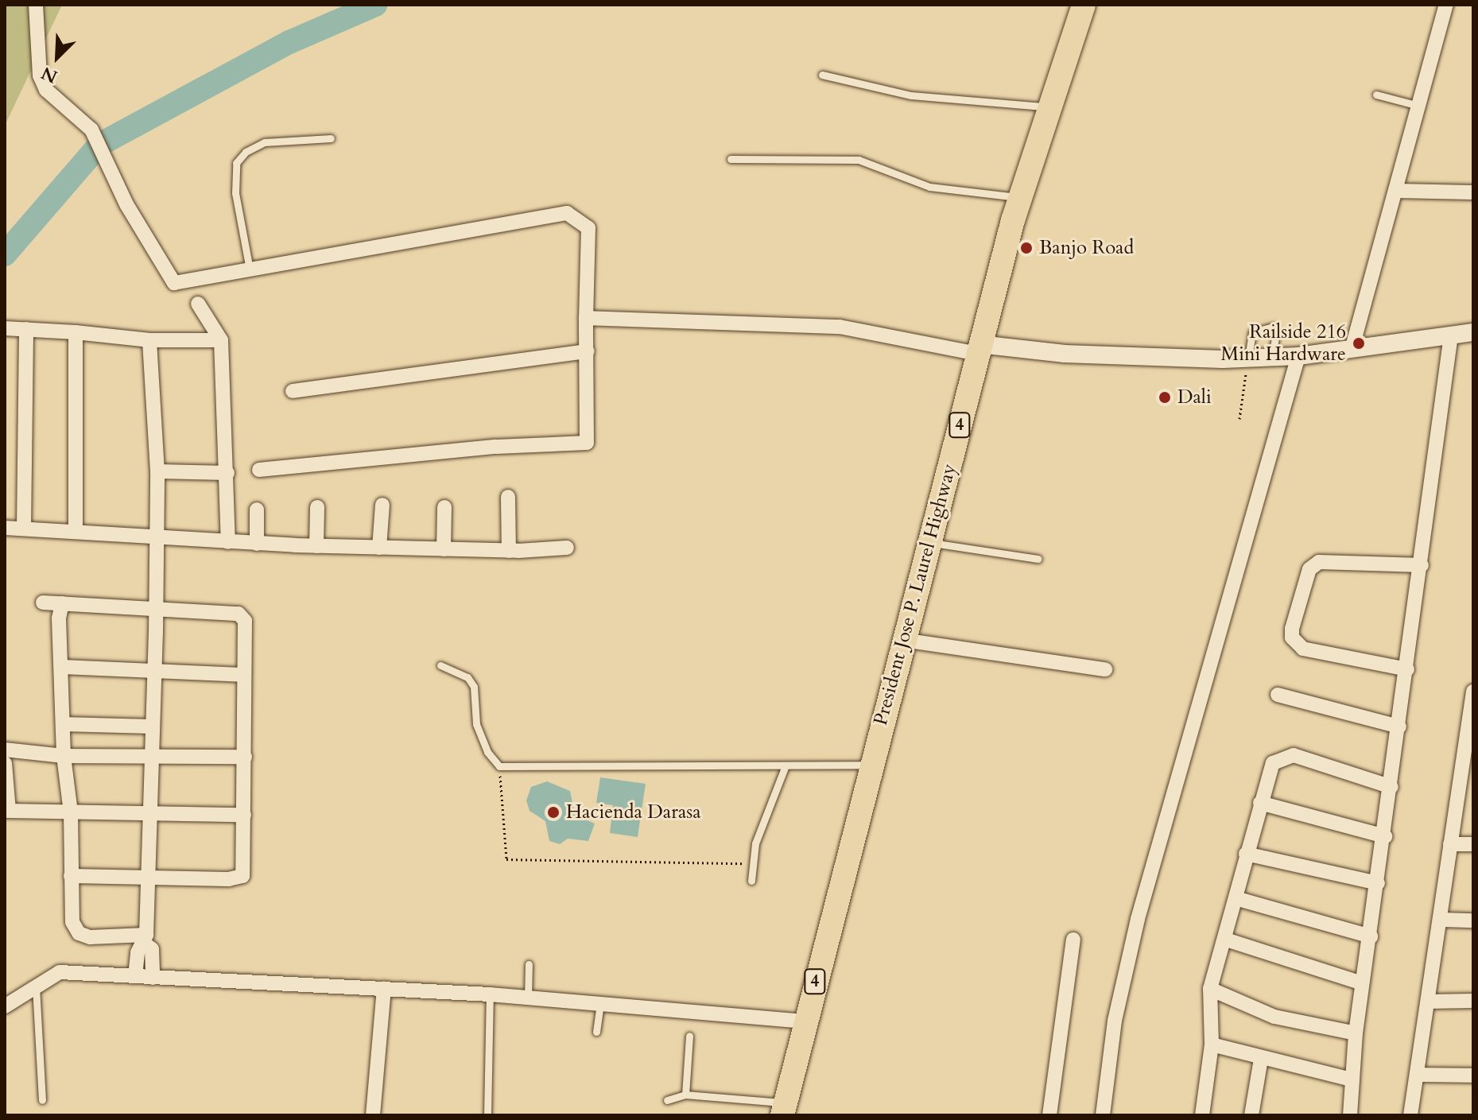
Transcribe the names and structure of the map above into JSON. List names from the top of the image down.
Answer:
{
  "streets": {
    "highway": ["4", "President Jose P. Laurel Highway"]
  },
  "places": [
    "Banjo Road",
    "Railside 216 Mini Hardware",
    "Dali",
    "Hacienda Darasa"
  ],
  "north": "bottom left"
}
